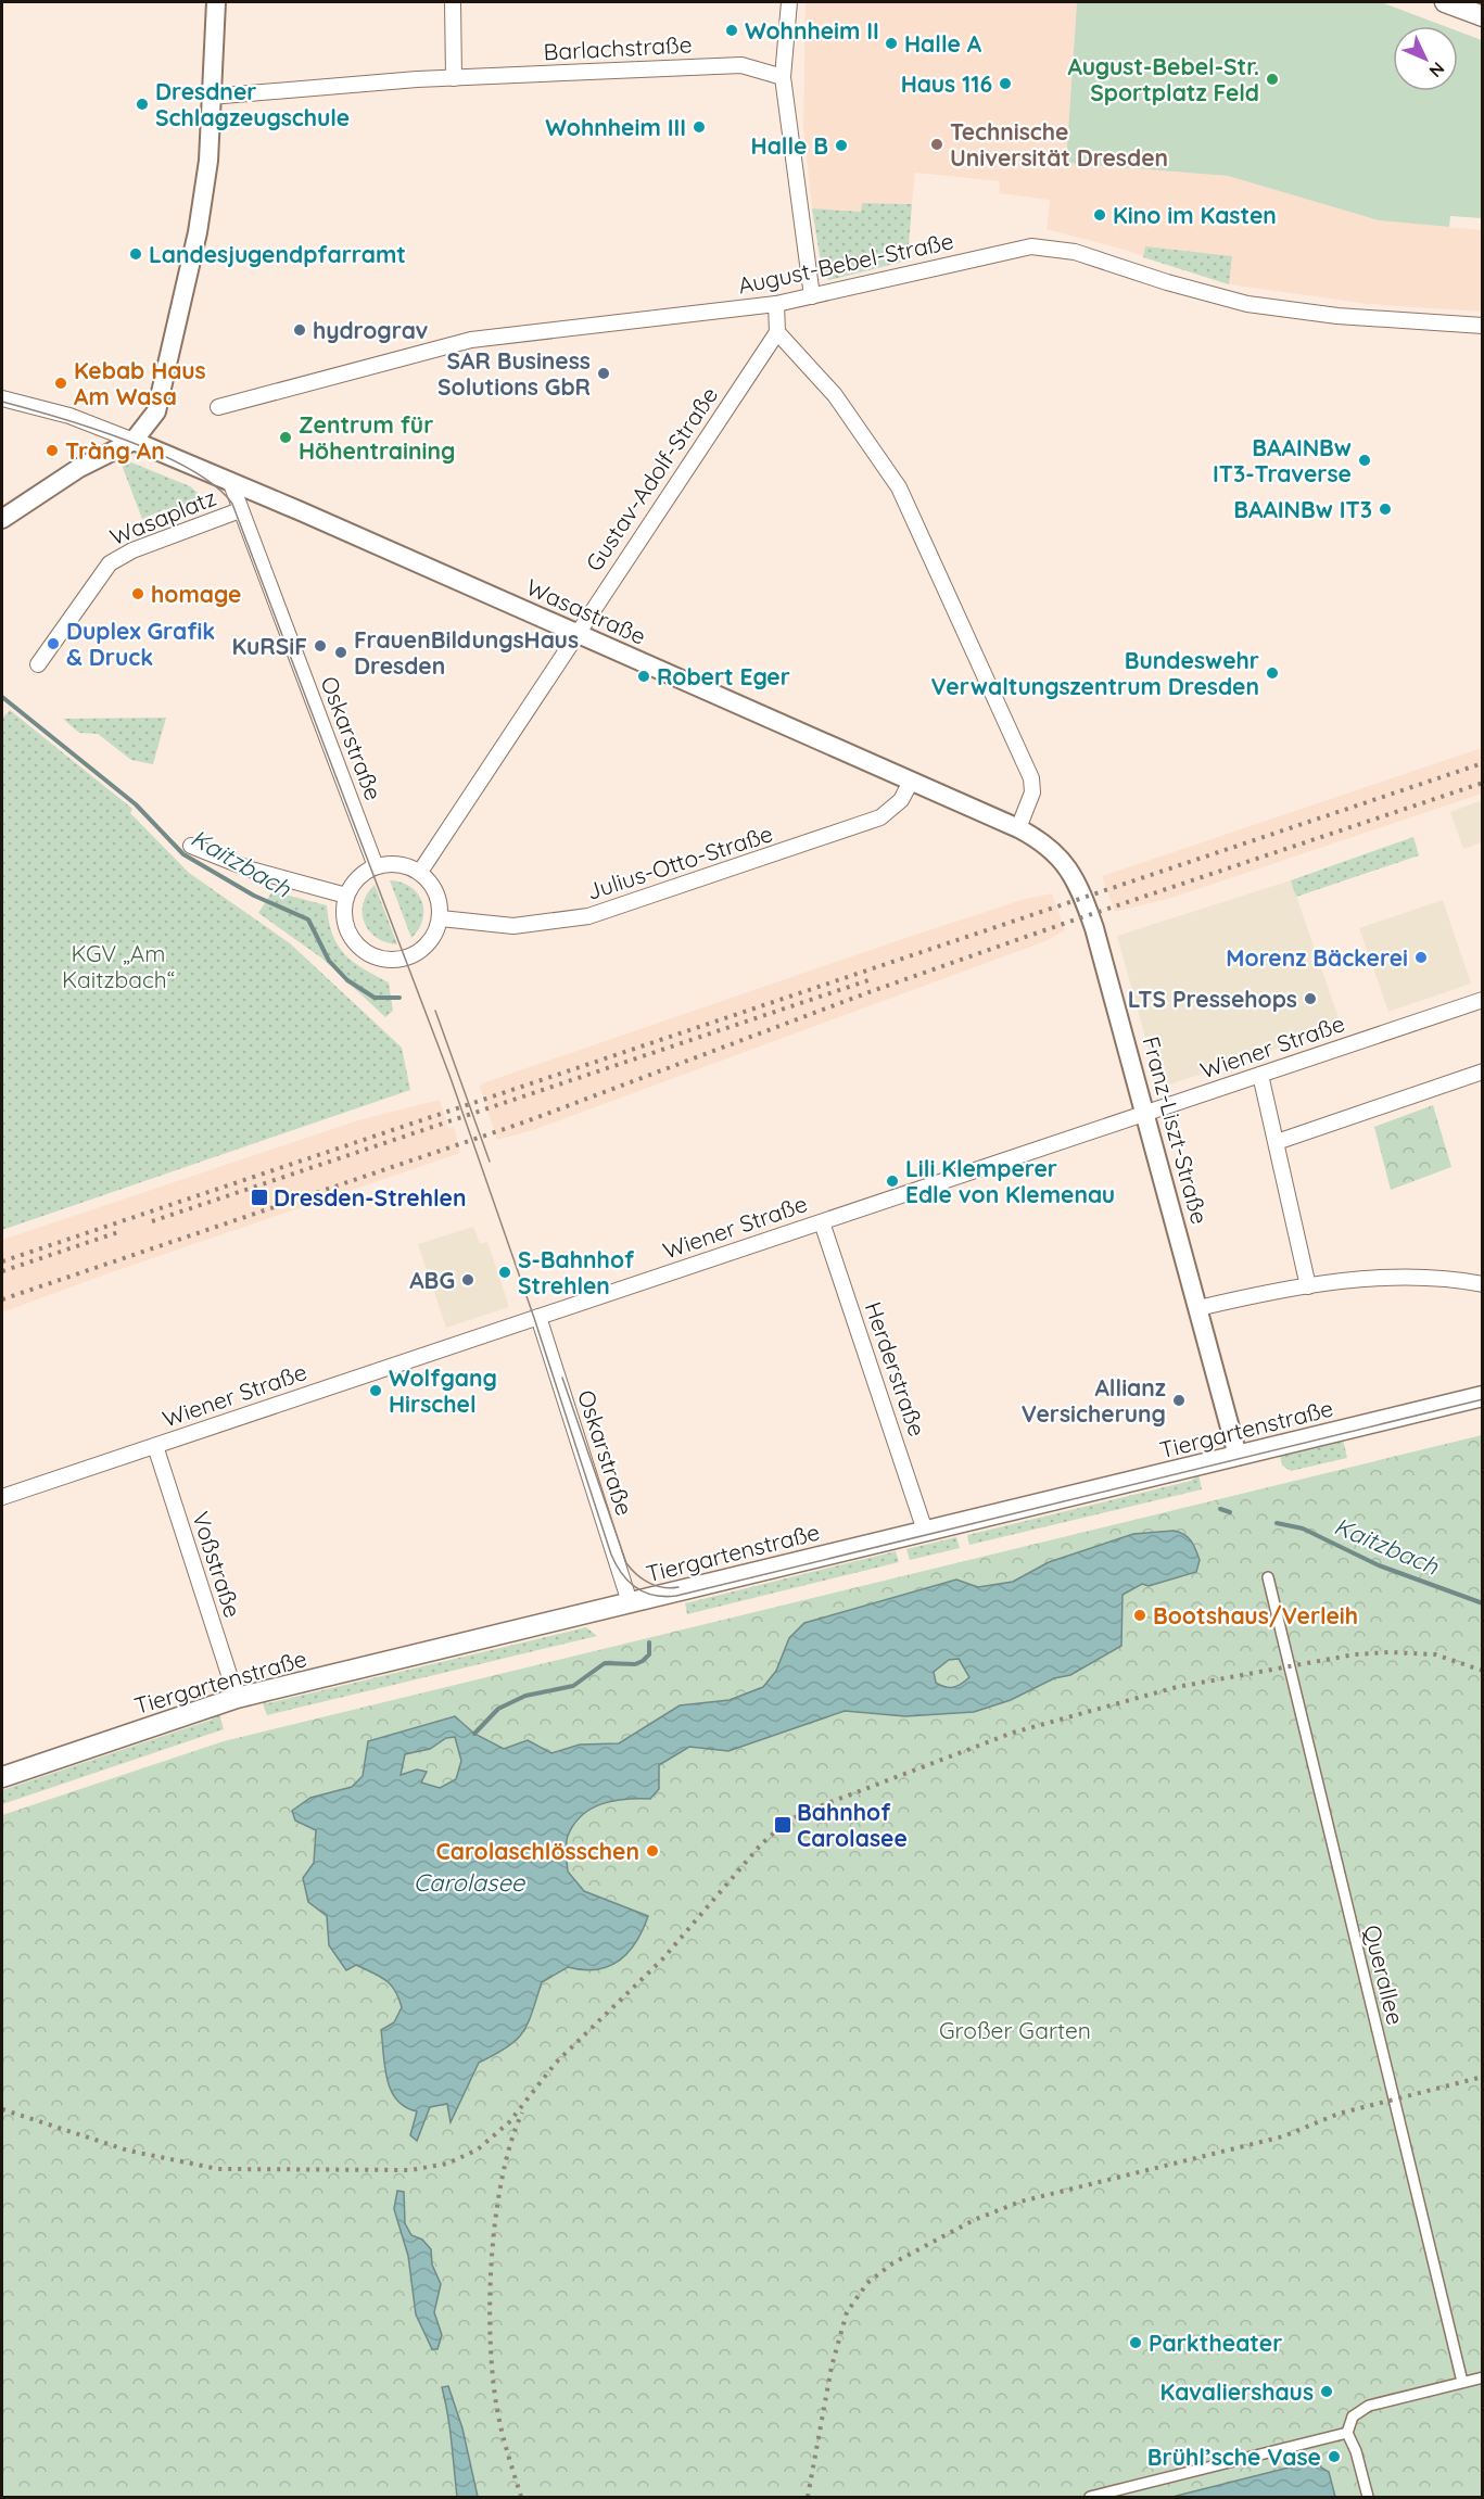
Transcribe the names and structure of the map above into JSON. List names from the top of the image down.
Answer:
{
  "streets": {
    "main road": ["Tiergartenstraße"],
    "street": [
      "Barlachstraße",
      "August-Bebel-Straße",
      "Gustav-Adolf-Straße",
      "Wasaplatz",
      "Wasastraße",
      "Oskarstraße",
      "Julius-Otto-Straße",
      "Wiener Straße",
      "Franz-Liszt-Straße",
      "Herderstraße",
      "Voßstraße",
      "Querallee"
    ]
  },
  "crossings": [
    ["Gustav-Adolf-Straße", "Wasastraße"],
    ["Gustav-Adolf-Straße", "Oskarstraße"],
    ["Gustav-Adolf-Straße", "Julius-Otto-Straße"],
    ["Wasaplatz", "Oskarstraße"],
    ["Wasastraße", "Oskarstraße"],
    ["Wasastraße", "Julius-Otto-Straße"],
    ["Wasastraße", "Franz-Liszt-Straße"],
    ["Oskarstraße", "Julius-Otto-Straße"],
    ["Oskarstraße", "Wiener Straße"],
    ["Oskarstraße", "Tiergartenstraße"],
    ["Wiener Straße", "Franz-Liszt-Straße"],
    ["Wiener Straße", "Herderstraße"],
    ["Wiener Straße", "Voßstraße"],
    ["Franz-Liszt-Straße", "Tiergartenstraße"],
    ["Herderstraße", "Tiergartenstraße"],
    ["Tiergartenstraße", "Voßstraße"]
  ],
  "water": ["Kaitzbach", "Carolasee"],
  "parks": ["KGV „Am Kaitzbach“", "Großer Garten"],
  "places": {
    "other": [
      "Wohnheim II",
      "Halle A",
      "August-Bebel-Str. Sportplatz Feld",
      "Haus 116",
      "Dresdner Schlagzeugschule",
      "Wohnheim III",
      "Technische Universität Dresden",
      "Halle B",
      "Kino im Kasten",
      "Landesjugendpfarramt",
      "hydrograv",
      "SAR Business Solutions GbR",
      "Kebab Haus Am Wasa",
      "Zentrum für Höhentraining",
      "Tràng An",
      "BAAINBw IT3-Traverse",
      "BAAINBw IT3",
      "homage",
      "Duplex Grafik & Druck",
      "KuRSiF",
      "FrauenBildungsHaus Dresden",
      "Bundeswehr Verwaltungszentrum Dresden",
      "Robert Eger",
      "Morenz Bäckerei",
      "LTS Pressehops",
      "Lili Klemperer Edle von Klemenau",
      "S-Bahnhof Strehlen",
      "ABG",
      "Wolfgang Hirschel",
      "Allianz Versicherung",
      "Bootshaus/Verleih",
      "Carolaschlösschen",
      "Parktheater",
      "Kavaliershaus",
      "Brühl’sche Vase"
    ],
    "transit": ["Dresden-Strehlen", "Bahnhof Carolasee"]
  },
  "north": "bottom right"
}
